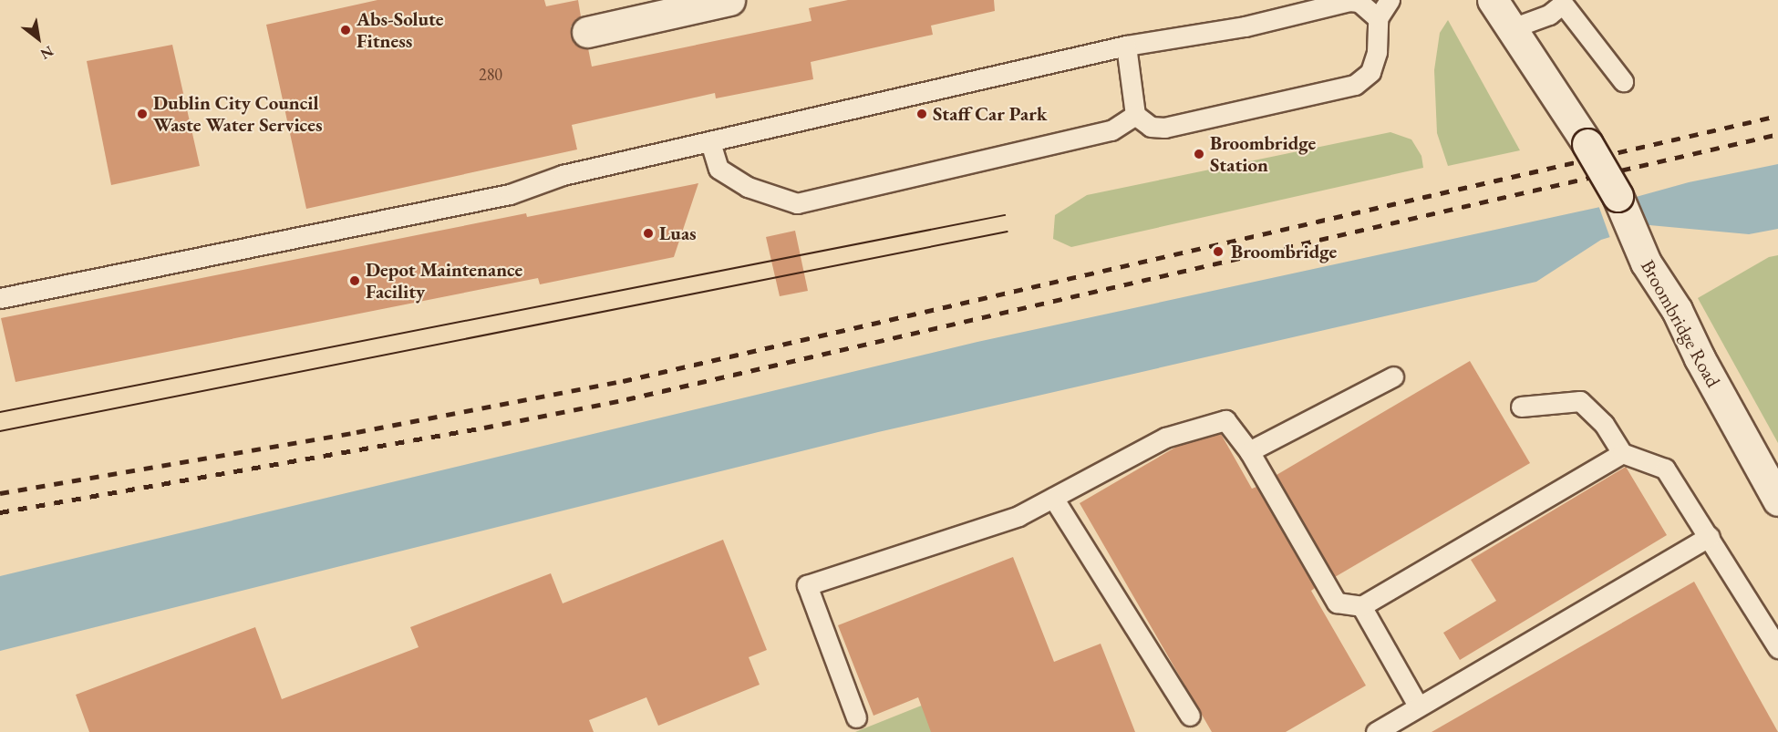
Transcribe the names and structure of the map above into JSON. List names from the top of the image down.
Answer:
{
  "streets": {
    "street": ["Broombridge Road"]
  },
  "places": [
    "Abs-Solute Fitness",
    "Dublin City Council Waste Water Services",
    "Staff Car Park",
    "Broombridge Station",
    "Luas",
    "Broombridge",
    "Depot Maintenance Facility"
  ],
  "house_numbers": ["280"],
  "north": "bottom right"
}
